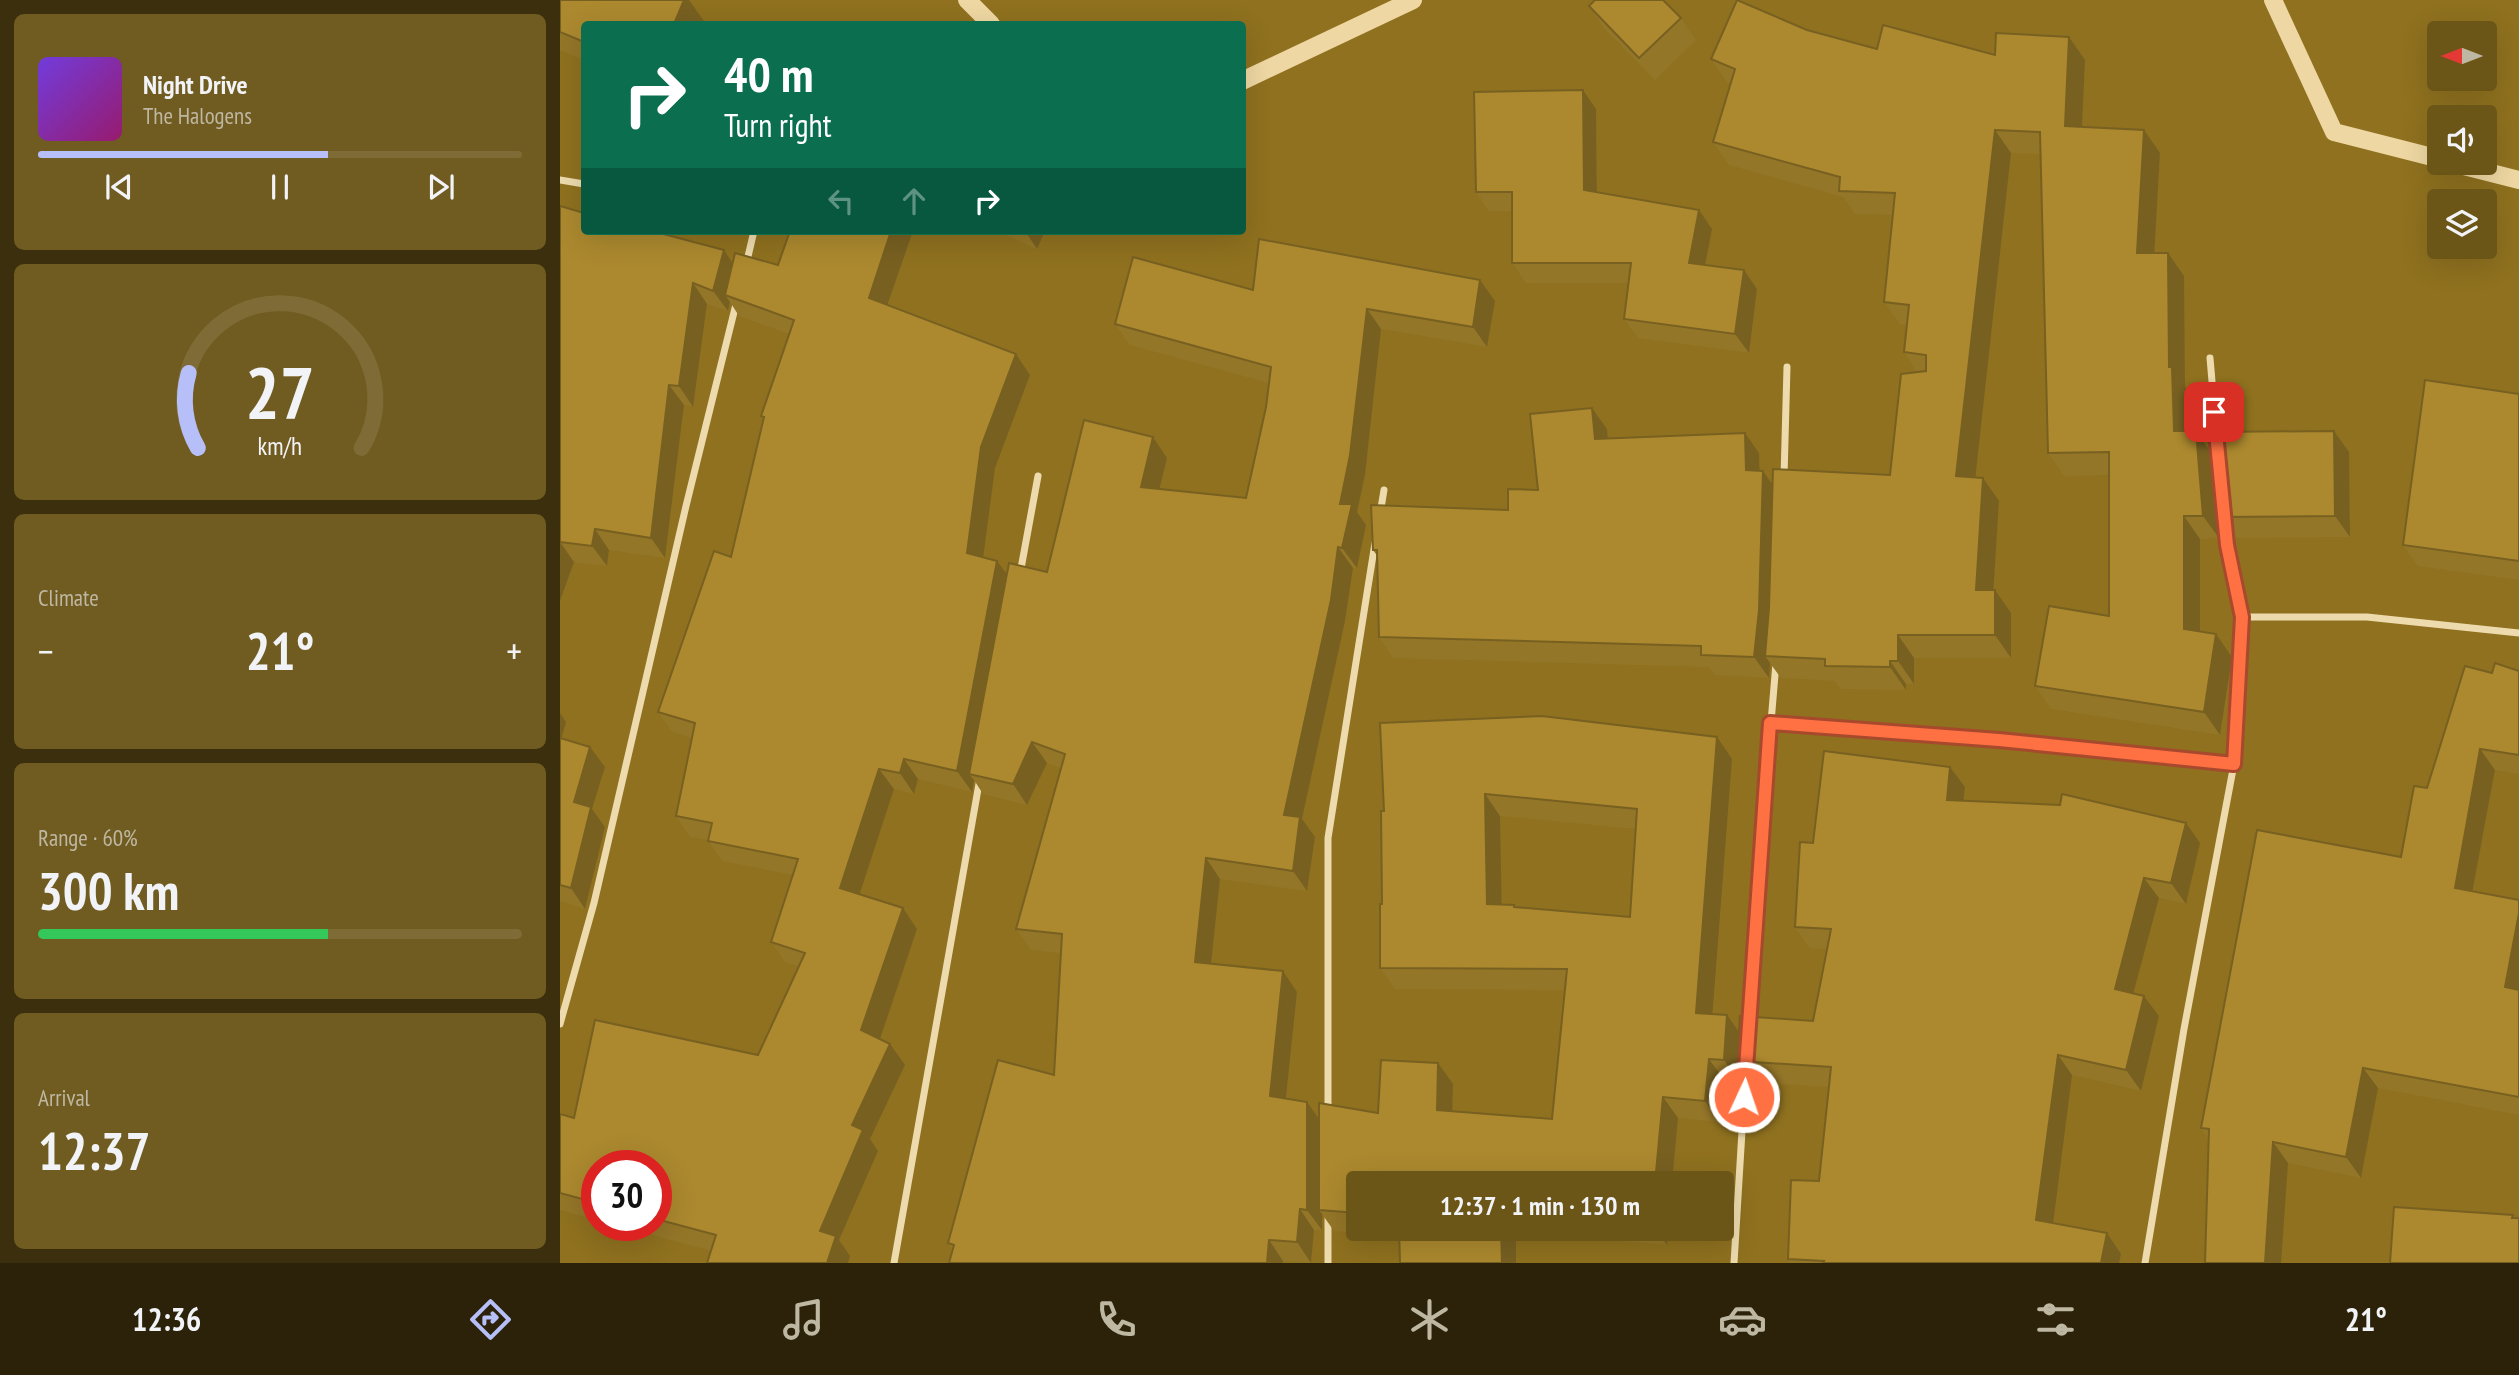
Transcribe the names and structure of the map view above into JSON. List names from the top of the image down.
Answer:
{
  "north": "left",
  "page": {
    "turn": ["40 m", "Turn right"],
    "song": ["Night Drive", "The Halogens"],
    "tile": [
      "Climate",
      ["Range · 60%", "300 km"],
      ["Arrival", "12:37"]
    ],
    "heat": ["−", "21°", "+"],
    "limit": "30",
    "trip": "12:37 · 1 min · 130 m",
    "tabs": ["12:36", "21°"],
    "gauge": ["27", "km/h"]
  }
}
